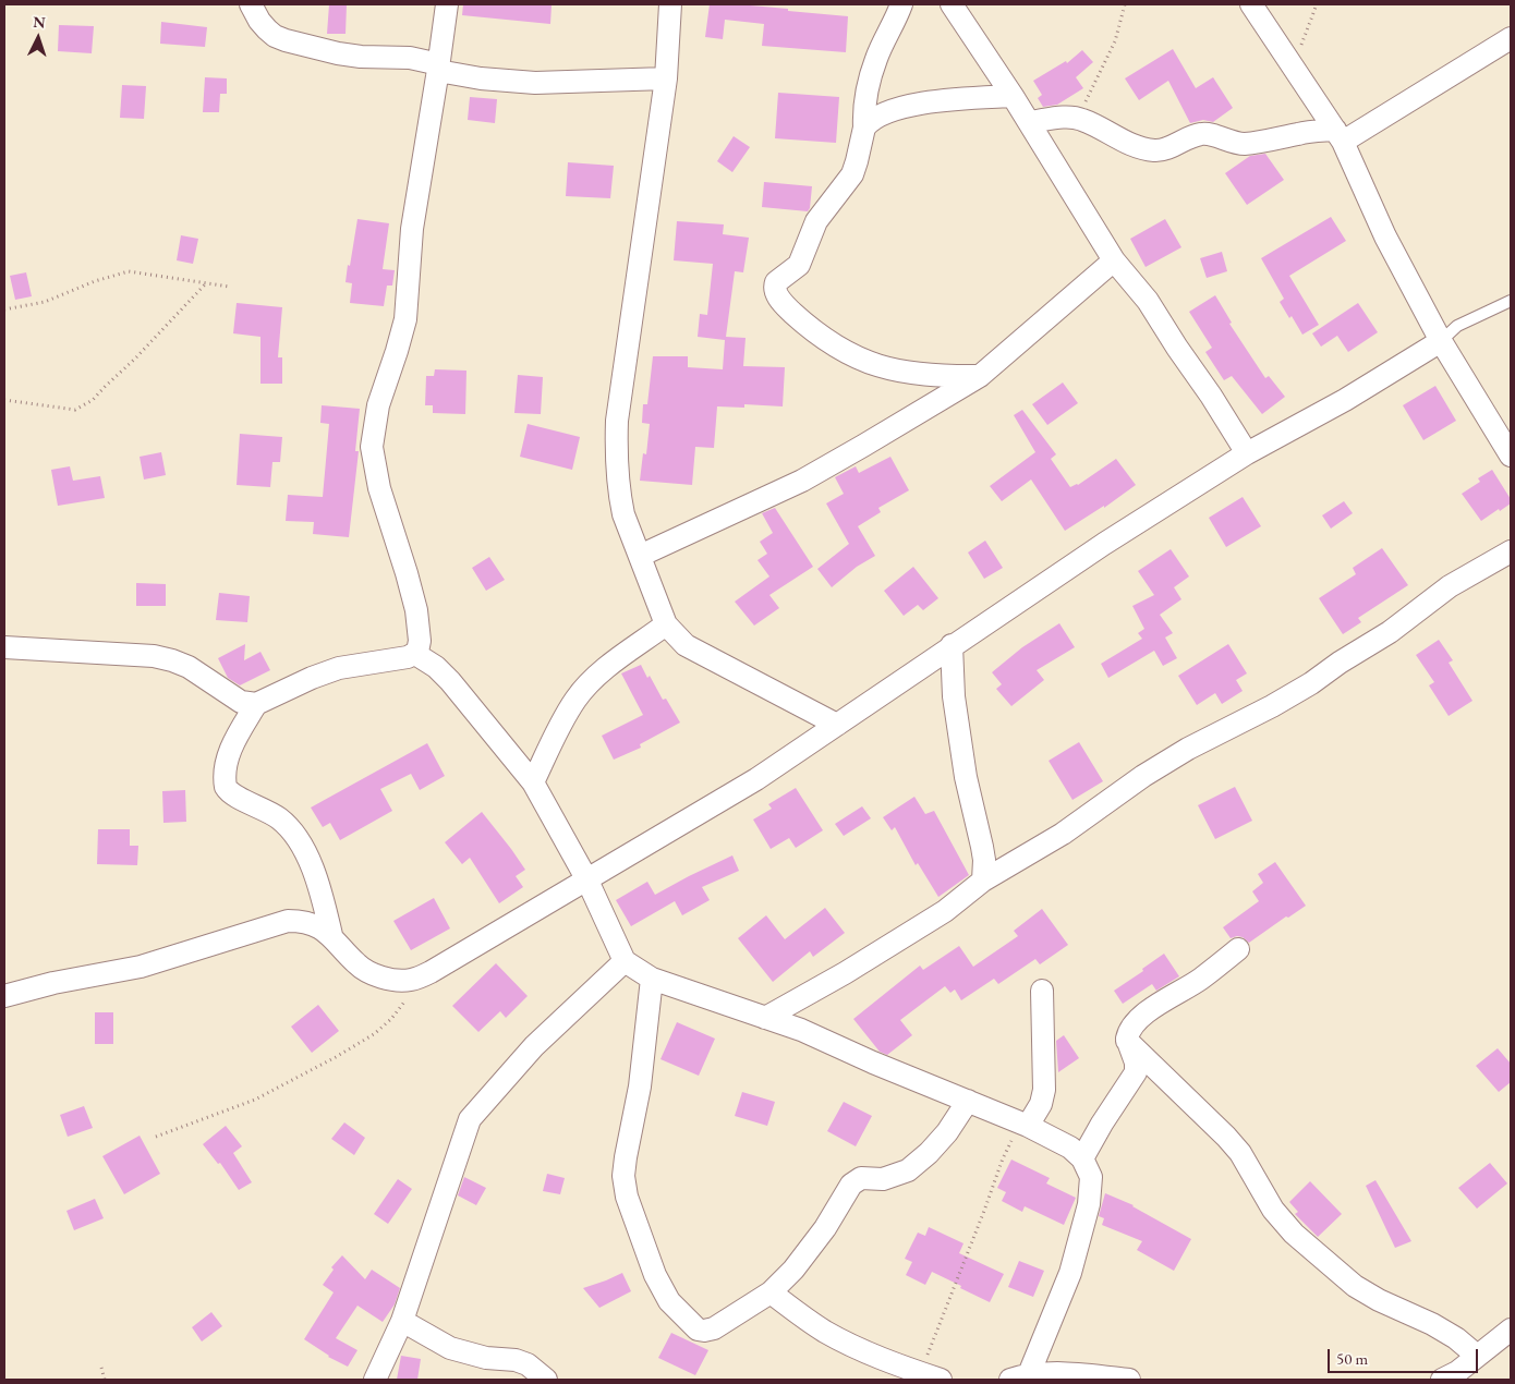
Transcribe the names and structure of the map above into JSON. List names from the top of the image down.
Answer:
{
  "scale_bar": "50 m",
  "north": "top"
}
